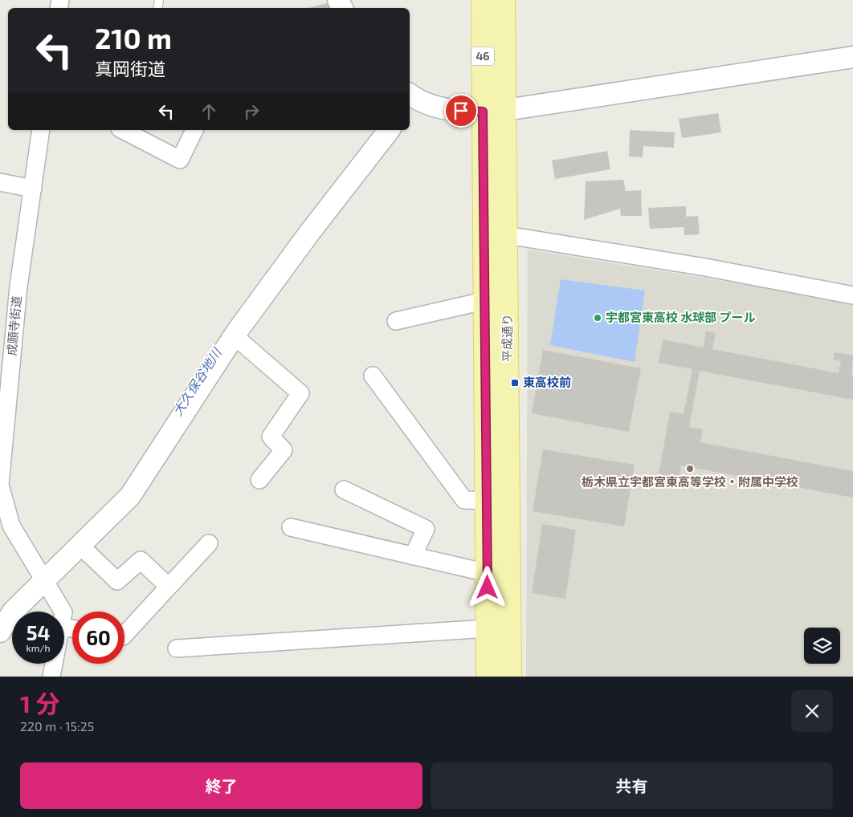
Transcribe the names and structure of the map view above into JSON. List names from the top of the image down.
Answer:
{
  "streets": {
    "main road": ["46", "平成通り"],
    "street": ["成願寺街道"]
  },
  "water": ["大久保谷地川"],
  "places": {
    "other": ["宇都宮東高校 水球部 プール", "栃木県立宇都宮東高等学校・附属中学校"],
    "transit": ["東高校前"]
  },
  "page": {
    "turn": ["210 m", "真岡街道"],
    "speed": "54 km/h",
    "limit": "60",
    "heading": ["1 分", "220 m · 15:25"],
    "buttons": ["終了", "共有"]
  }
}
